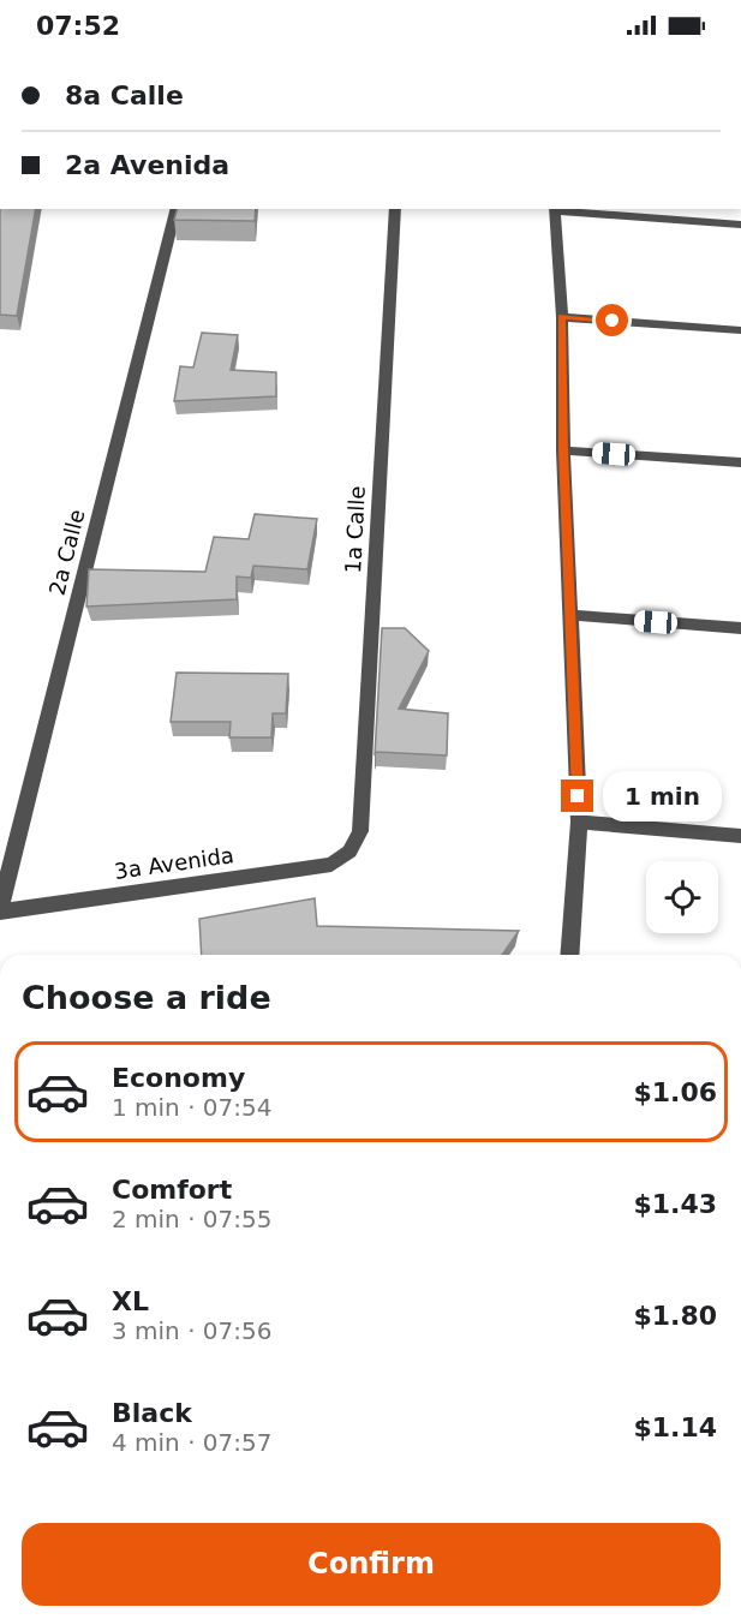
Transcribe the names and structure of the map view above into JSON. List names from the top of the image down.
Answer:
{
  "streets": {
    "street": ["1a Calle", "2a Calle", "3a Avenida"]
  },
  "crossings": [
    ["1a Calle", "3a Avenida"],
    ["2a Calle", "3a Avenida"]
  ],
  "page": {
    "status": "07:52",
    "banner": ["8a Calle", "2a Avenida"],
    "bubble": "1 min",
    "heading": "Choose a ride",
    "list": [
      {
        "name": "Economy",
        "note": "1 min · 07:54",
        "value": "$1.06"
      },
      {
        "name": "Comfort",
        "note": "2 min · 07:55",
        "value": "$1.43"
      },
      {
        "name": "XL",
        "note": "3 min · 07:56",
        "value": "$1.80"
      },
      {
        "name": "Black",
        "note": "4 min · 07:57",
        "value": "$1.14"
      }
    ],
    "buttons": "Confirm"
  }
}
